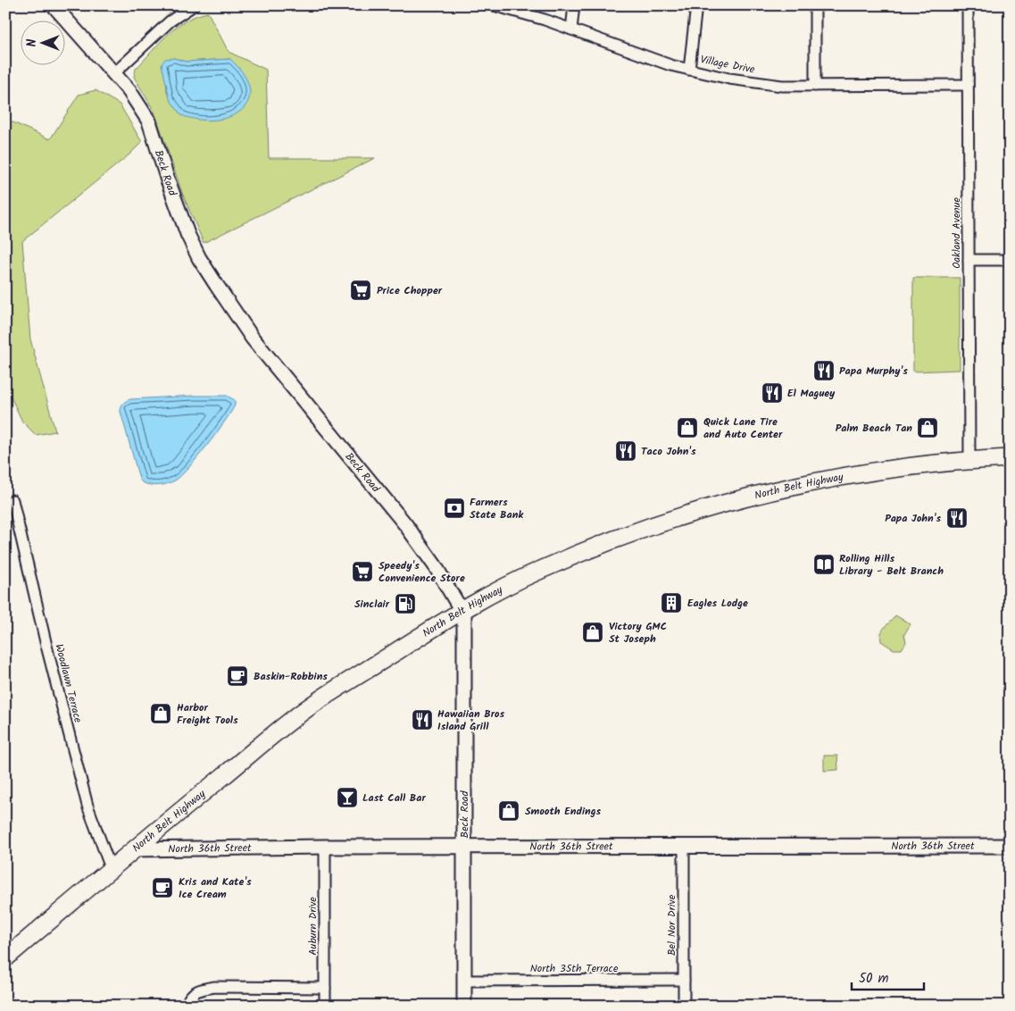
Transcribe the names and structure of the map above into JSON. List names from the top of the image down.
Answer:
{
  "streets": {
    "main road": ["North Belt Highway"],
    "street": [
      "Village Drive",
      "Beck Road",
      "Oakland Avenue",
      "Woodlawn Terrace",
      "North 36th Street",
      "Bel Nor Drive",
      "Auburn Drive",
      "North 35th Terrace"
    ]
  },
  "crossings": [
    ["Village Drive", "Oakland Avenue"],
    ["Beck Road", "North Belt Highway"],
    ["Beck Road", "North 36th Street"],
    ["Beck Road", "North 35th Terrace"],
    ["Oakland Avenue", "North Belt Highway"],
    ["North Belt Highway", "Woodlawn Terrace"],
    ["North Belt Highway", "North 36th Street"],
    ["North 36th Street", "Bel Nor Drive"],
    ["North 36th Street", "Auburn Drive"],
    ["Bel Nor Drive", "North 35th Terrace"]
  ],
  "places": {
    "supermarket": ["Price Chopper", "Speedy's Convenience Store"],
    "restaurant": [
      "Papa Murphy's",
      "El Maguey",
      "Taco John's",
      "Papa John's",
      "Hawaiian Bros Island Grill"
    ],
    "shop": [
      "Quick Lane Tire and Auto Center",
      "Palm Beach Tan",
      "Victory GMC St Joseph",
      "Harbor Freight Tools",
      "Smooth Endings"
    ],
    "bank": ["Farmers State Bank"],
    "library": ["Rolling Hills Library - Belt Branch"],
    "building": ["Eagles Lodge"],
    "fuel station": ["Sinclair"],
    "cafe": ["Baskin-Robbins", "Kris and Kate's Ice Cream"],
    "bar": ["Last Call Bar"]
  },
  "scale_bar": "50 m",
  "north": "left"
}
